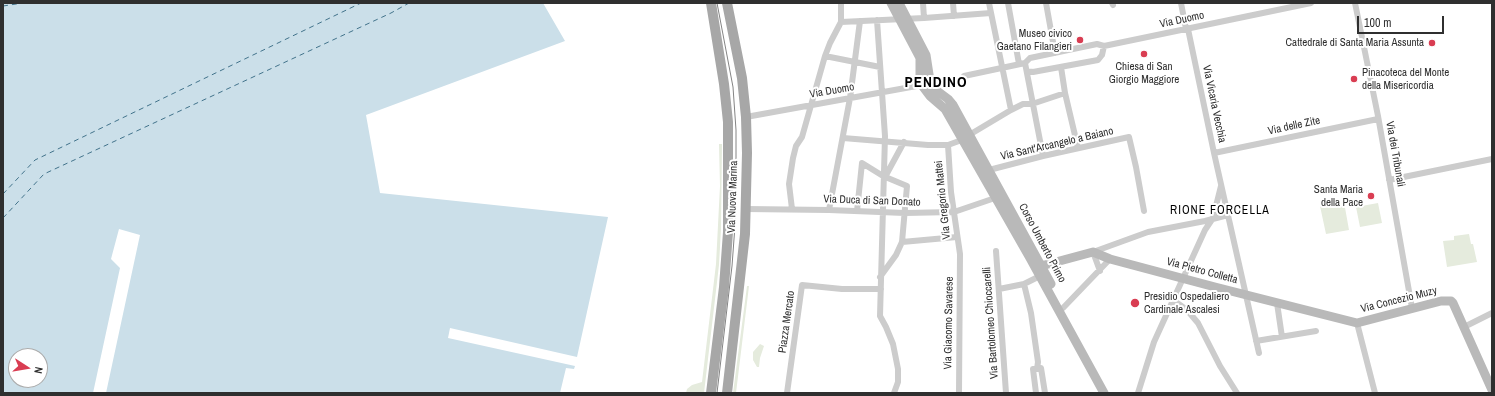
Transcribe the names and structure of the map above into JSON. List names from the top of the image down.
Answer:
{
  "streets": {
    "main road": [
      "Via Nuova Marina",
      "Corso Umberto Primo",
      "Via Pietro Colletta",
      "Via Concezio Muzy"
    ],
    "street": [
      "Via Duomo",
      "Via Vicaria Vecchia",
      "Via delle Zite",
      "Via Sant'Arcangelo a Baiano",
      "Via dei Tribunali",
      "Via Gregorio Mattei",
      "Via Duca di San Donato",
      "Piazza Mercato",
      "Via Giacomo Savarese",
      "Via Bartolomeo Chioccarelli"
    ]
  },
  "crossings": [
    ["Via Duomo", "Via Vicaria Vecchia"],
    ["Via Duomo", "Via Nuova Marina"],
    ["Via Vicaria Vecchia", "Via delle Zite"],
    ["Via Vicaria Vecchia", "Via Pietro Colletta"],
    ["Via delle Zite", "Via dei Tribunali"],
    ["Via Sant'Arcangelo a Baiano", "Corso Umberto Primo"],
    ["Via dei Tribunali", "Via Concezio Muzy"],
    ["Via Nuova Marina", "Via Duca di San Donato"],
    ["Via Gregorio Mattei", "Via Duca di San Donato"],
    ["Via Gregorio Mattei", "Via Giacomo Savarese"],
    ["Via Duca di San Donato", "Corso Umberto Primo"],
    ["Via Pietro Colletta", "Via Concezio Muzy"]
  ],
  "districts": ["PENDINO", "RIONE FORCELLA"],
  "places": [
    "Museo civico Gaetano Filangieri",
    "Cattedrale di Santa Maria Assunta",
    "Chiesa di San Giorgio Maggiore",
    "Pinacoteca del Monte della Misericordia",
    "Santa Maria della Pace",
    "Presidio Ospedaliero Cardinale Ascalesi"
  ],
  "scale_bar": "100 m",
  "north": "right"
}
